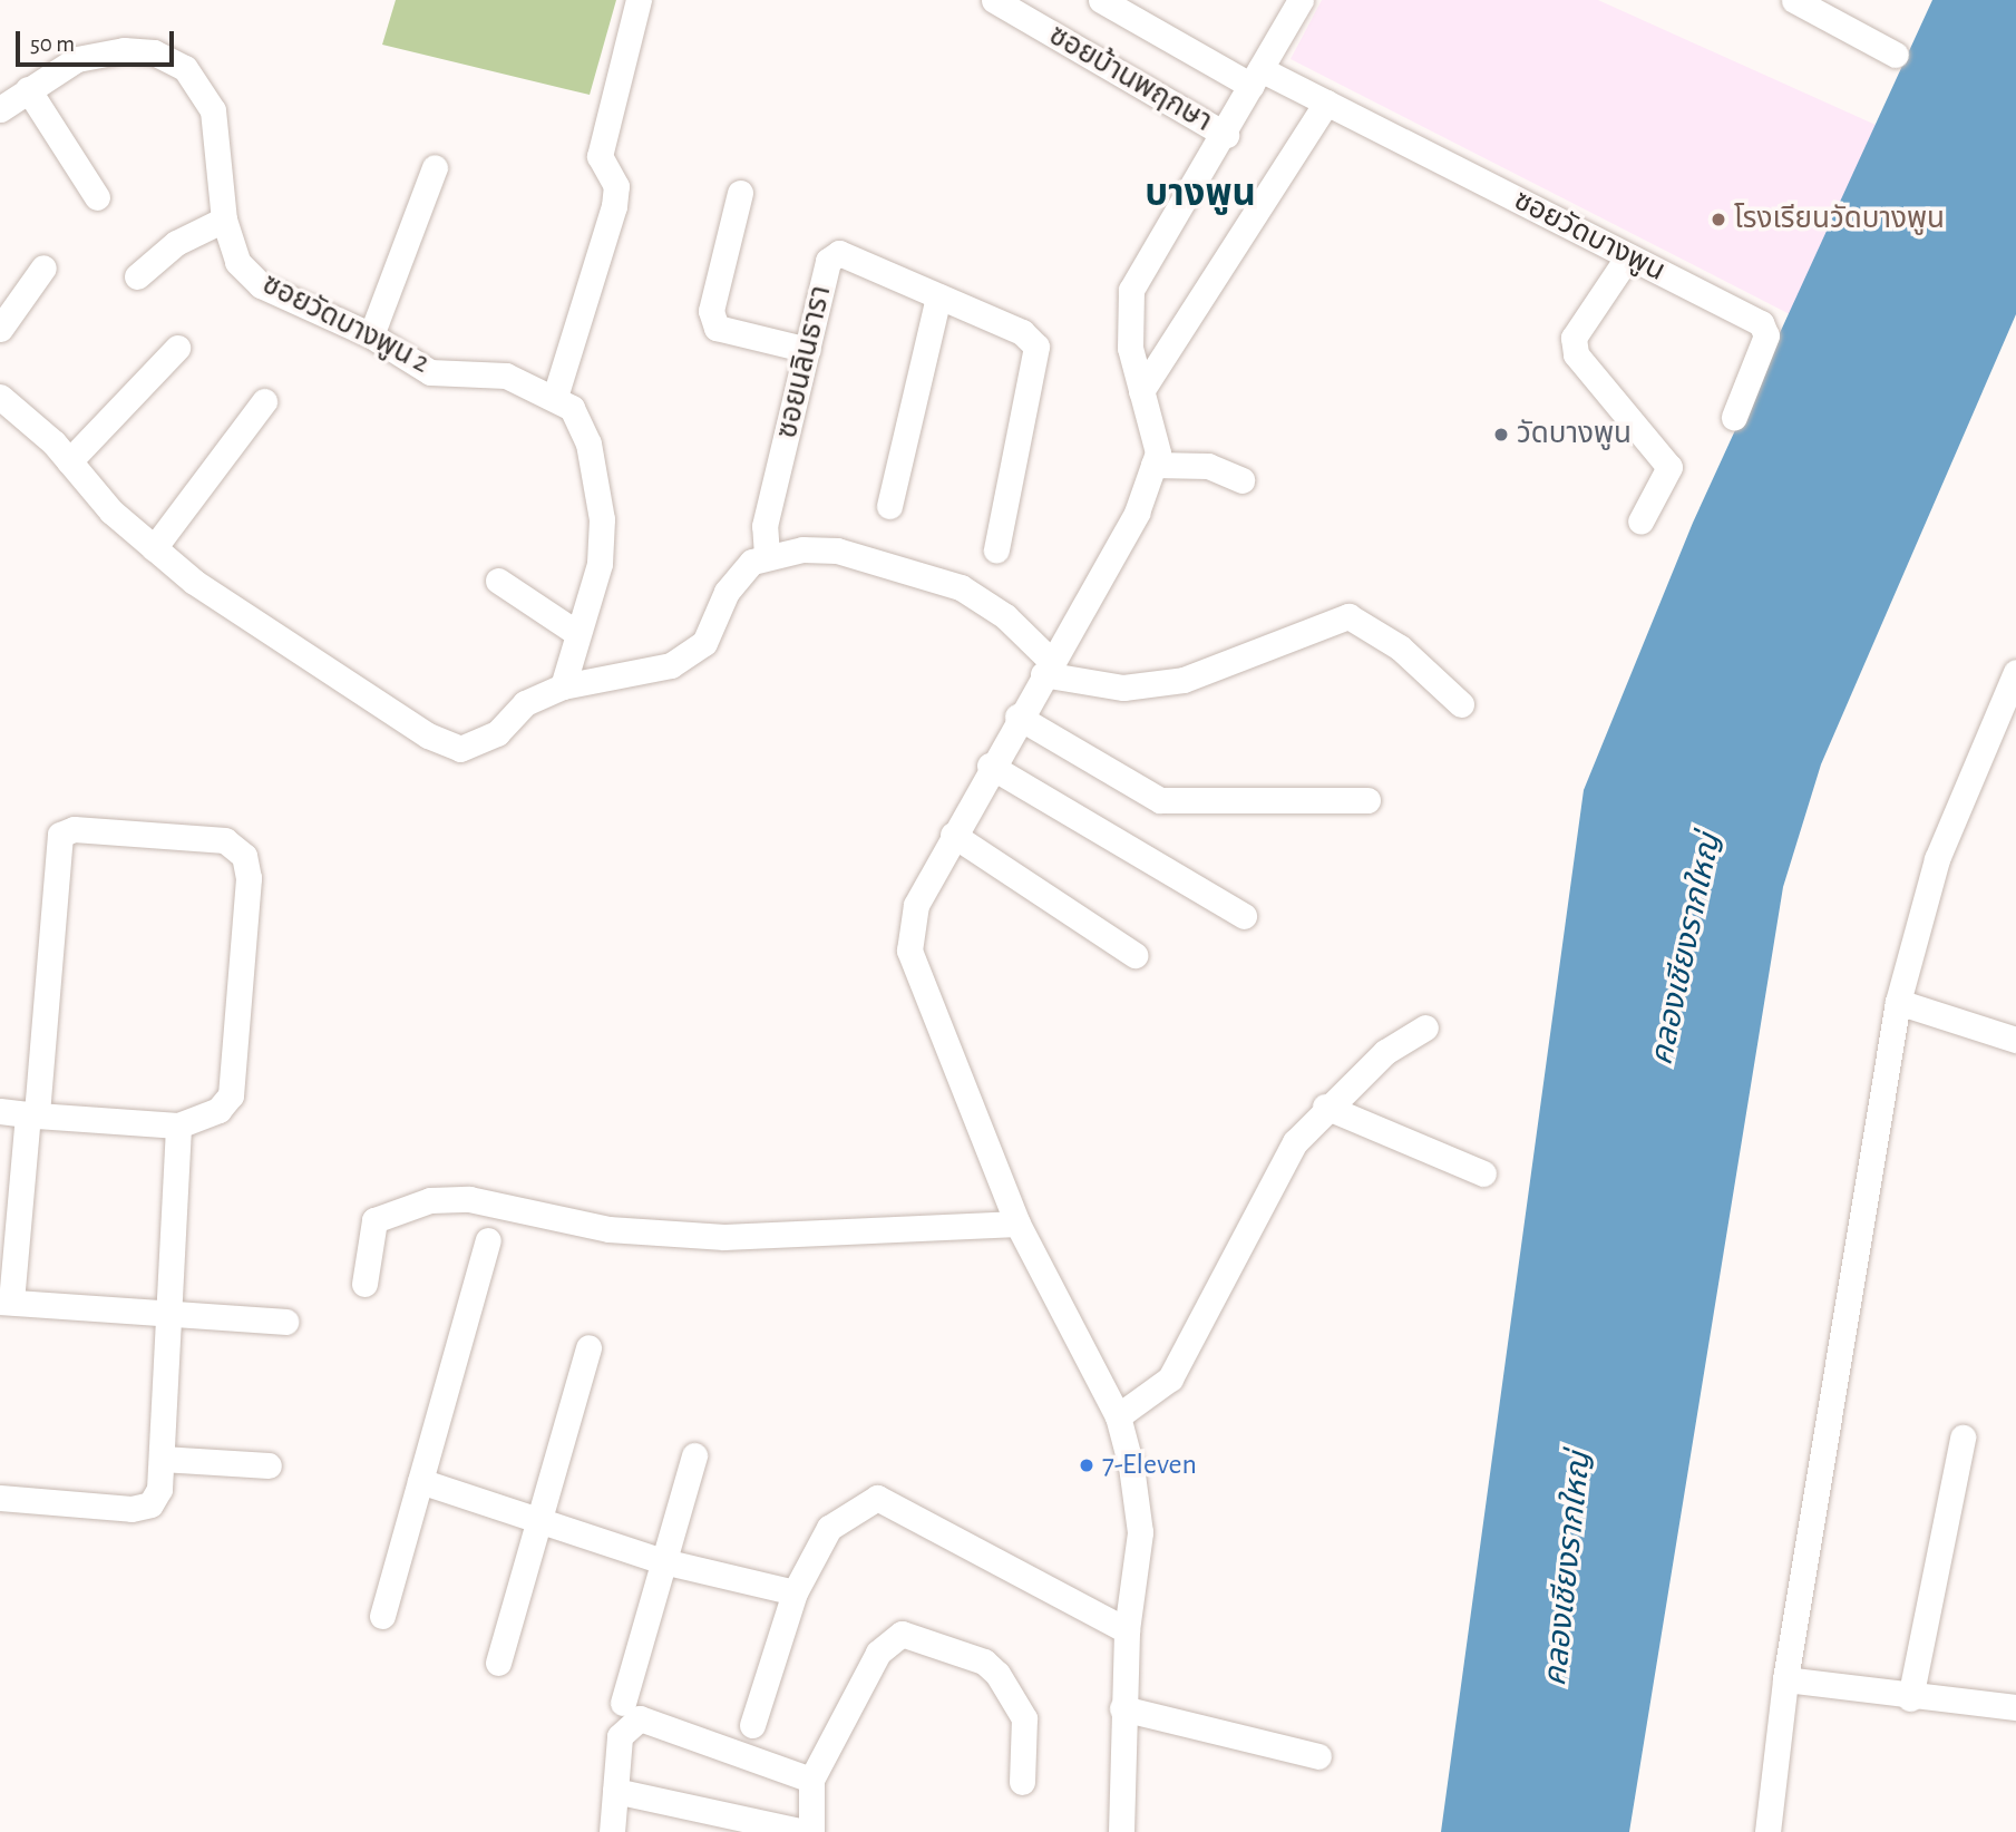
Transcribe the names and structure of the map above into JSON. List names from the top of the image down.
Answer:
{
  "streets": {
    "street": [
      "ซอยบ้านพฤกษา",
      "ซอยวัดบางพูน",
      "ซอยวัดบางพูน 2",
      "ซอยนลินธารา"
    ]
  },
  "districts": ["บางพูน"],
  "water": ["คลองเชียงรากใหญ่"],
  "places": ["โรงเรียนวัดบางพูน", "วัดบางพูน", "7-Eleven"],
  "scale_bar": "50 m"
}
